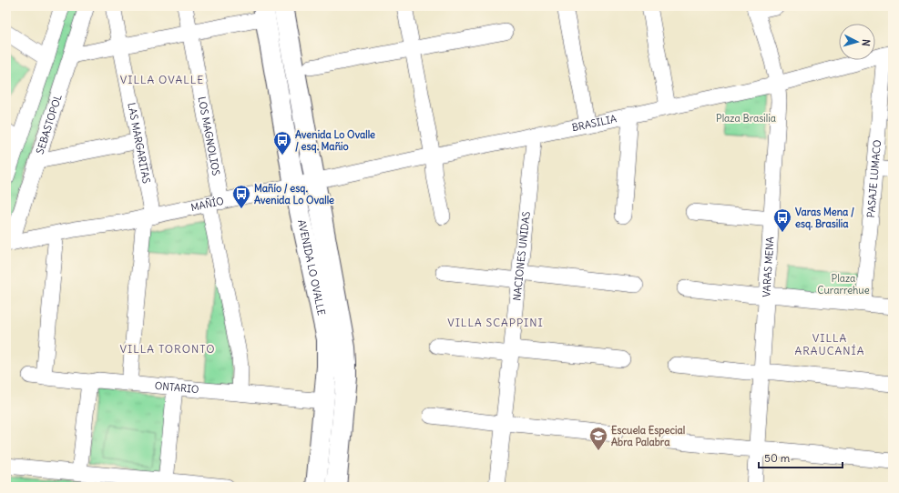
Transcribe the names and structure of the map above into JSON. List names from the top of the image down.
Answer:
{
  "streets": {
    "main road": ["AVENIDA LO OVALLE"],
    "street": [
      "BRASILIA",
      "SEBASTOPOL",
      "LOS MAGNOLIOS",
      "LAS MARGARITAS",
      "PASAJE LUMACO",
      "MAÑÍO",
      "NACIONES UNIDAS",
      "VARAS MENA",
      "ONTARIO"
    ]
  },
  "crossings": [
    ["BRASILIA", "PASAJE LUMACO"],
    ["BRASILIA", "MAÑÍO"],
    ["BRASILIA", "NACIONES UNIDAS"],
    ["BRASILIA", "VARAS MENA"],
    ["BRASILIA", "AVENIDA LO OVALLE"],
    ["SEBASTOPOL", "MAÑÍO"],
    ["LOS MAGNOLIOS", "MAÑÍO"],
    ["LOS MAGNOLIOS", "ONTARIO"],
    ["LAS MARGARITAS", "MAÑÍO"],
    ["LAS MARGARITAS", "ONTARIO"],
    ["MAÑÍO", "AVENIDA LO OVALLE"],
    ["MAÑÍO", "ONTARIO"],
    ["AVENIDA LO OVALLE", "ONTARIO"]
  ],
  "districts": [
    "VILLA OVALLE",
    "VILLA SCAPPINI",
    "VILLA ARAUCANÍA",
    "VILLA TORONTO"
  ],
  "parks": ["Plaza Brasilia", "Plaza Curarrehue"],
  "places": {
    "bus stop": ["Avenida Lo Ovalle / esq. Mañio", "Mañío / esq. Avenida Lo Ovalle", "Varas Mena / esq. Brasilia"],
    "school or university": ["Escuela Especial Abra Palabra"]
  },
  "scale_bar": "50 m",
  "north": "right"
}
